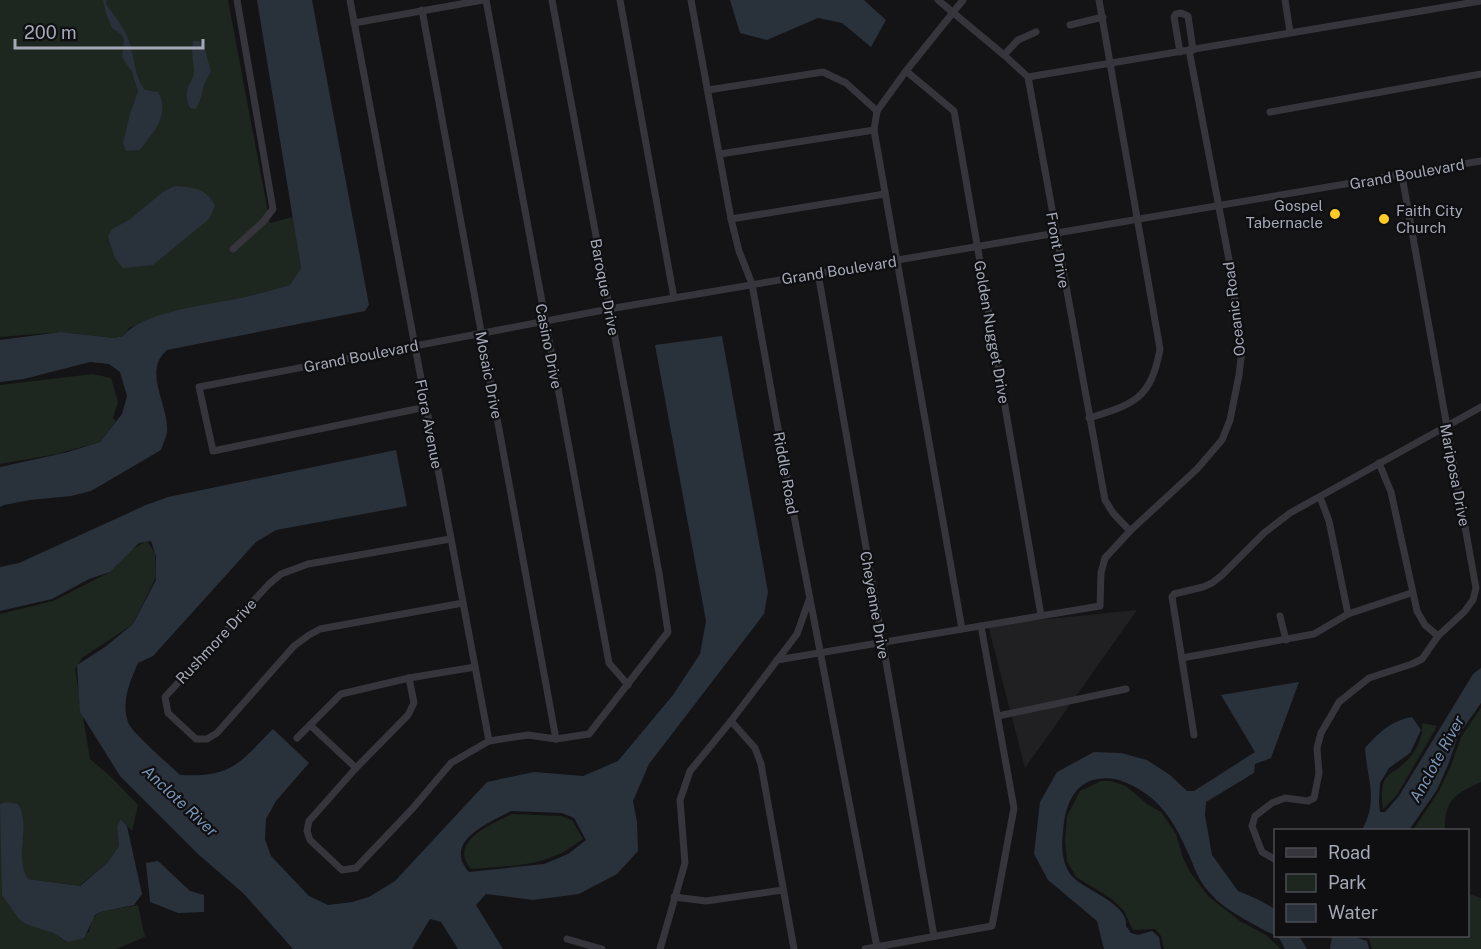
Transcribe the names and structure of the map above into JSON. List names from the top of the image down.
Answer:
{
  "streets": {
    "street": [
      "Grand Boulevard",
      "Front Drive",
      "Baroque Drive",
      "Oceanic Road",
      "Golden Nugget Drive",
      "Casino Drive",
      "Mosaic Drive",
      "Flora Avenue",
      "Riddle Road",
      "Mariposa Drive",
      "Cheyenne Drive",
      "Rushmore Drive"
    ]
  },
  "crossings": [
    ["Grand Boulevard", "Front Drive"],
    ["Grand Boulevard", "Baroque Drive"],
    ["Grand Boulevard", "Oceanic Road"],
    ["Grand Boulevard", "Golden Nugget Drive"],
    ["Grand Boulevard", "Casino Drive"],
    ["Grand Boulevard", "Mosaic Drive"],
    ["Grand Boulevard", "Flora Avenue"],
    ["Grand Boulevard", "Riddle Road"],
    ["Grand Boulevard", "Mariposa Drive"],
    ["Grand Boulevard", "Cheyenne Drive"],
    ["Front Drive", "Oceanic Road"],
    ["Baroque Drive", "Casino Drive"],
    ["Baroque Drive", "Mosaic Drive"],
    ["Baroque Drive", "Flora Avenue"],
    ["Oceanic Road", "Golden Nugget Drive"],
    ["Flora Avenue", "Rushmore Drive"]
  ],
  "water": ["Anclote River"],
  "places": ["Gospel Tabernacle", "Faith City Church"],
  "legend": ["Road", "Park", "Water"],
  "scale_bar": "200 m"
}
